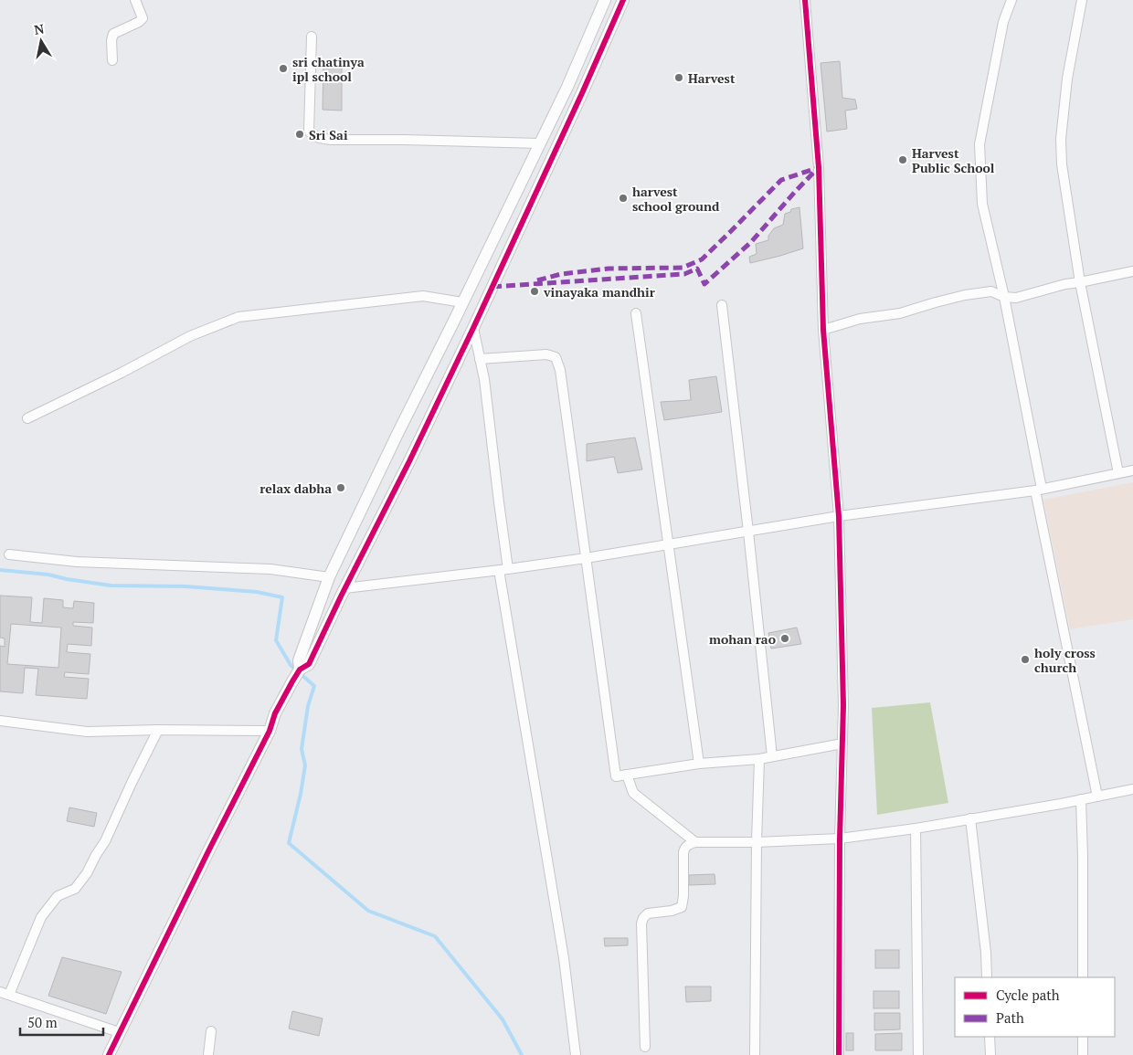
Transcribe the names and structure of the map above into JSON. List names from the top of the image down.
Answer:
{
  "places": [
    "sri chatinya ipl school",
    "Harvest",
    "Sri Sai",
    "Harvest Public School",
    "harvest school ground",
    "vinayaka mandhir",
    "relax dabha",
    "mohan rao",
    "holy cross church"
  ],
  "legend": ["Cycle path", "Path"],
  "scale_bar": "50 m",
  "north": "top"
}
